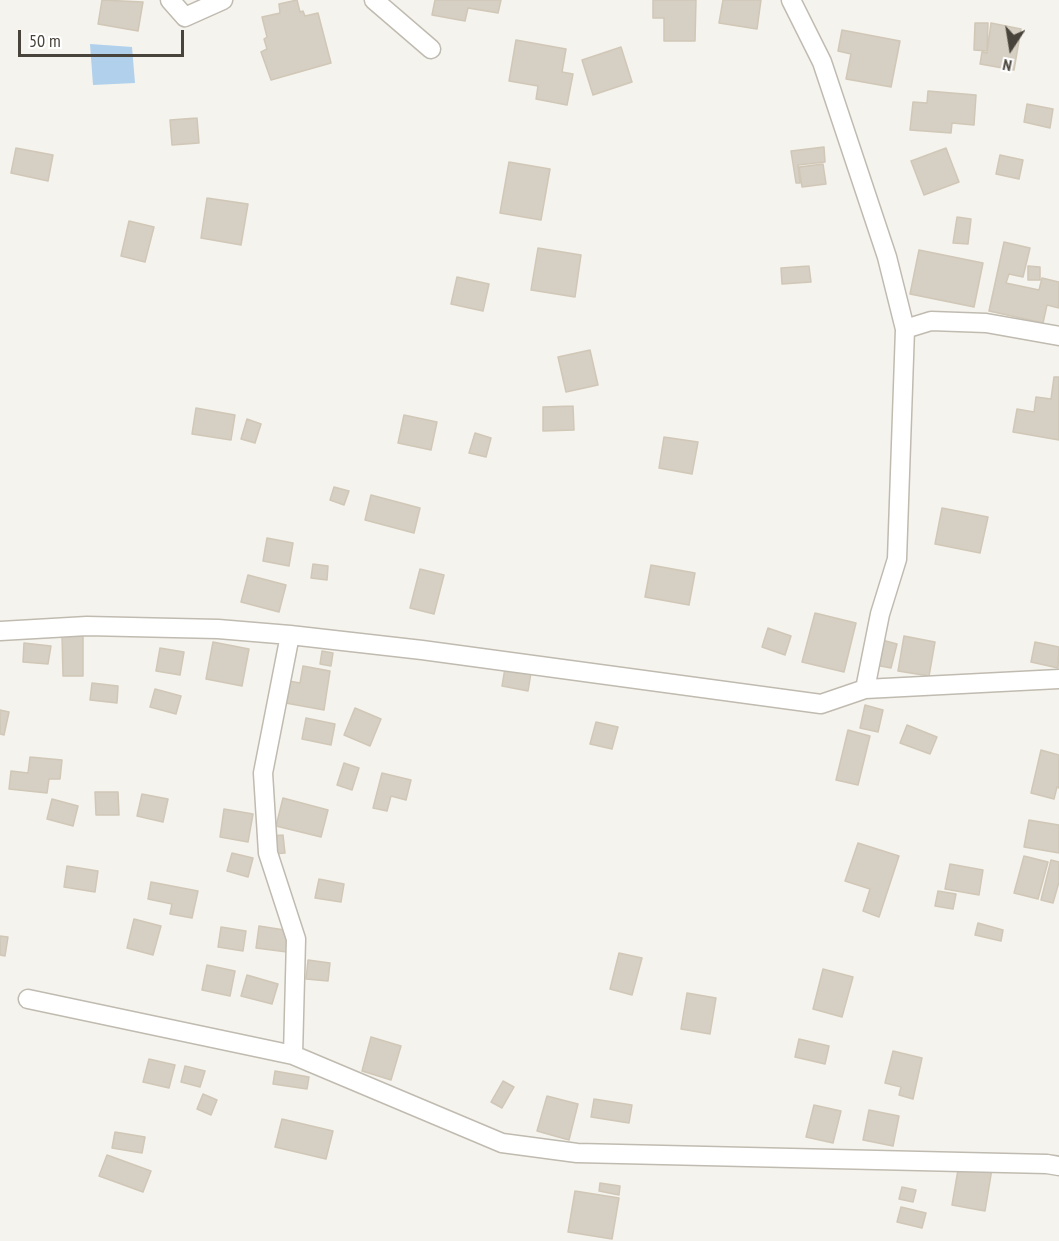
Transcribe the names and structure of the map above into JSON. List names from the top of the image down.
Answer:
{
  "scale_bar": "50 m",
  "north": "bottom"
}
